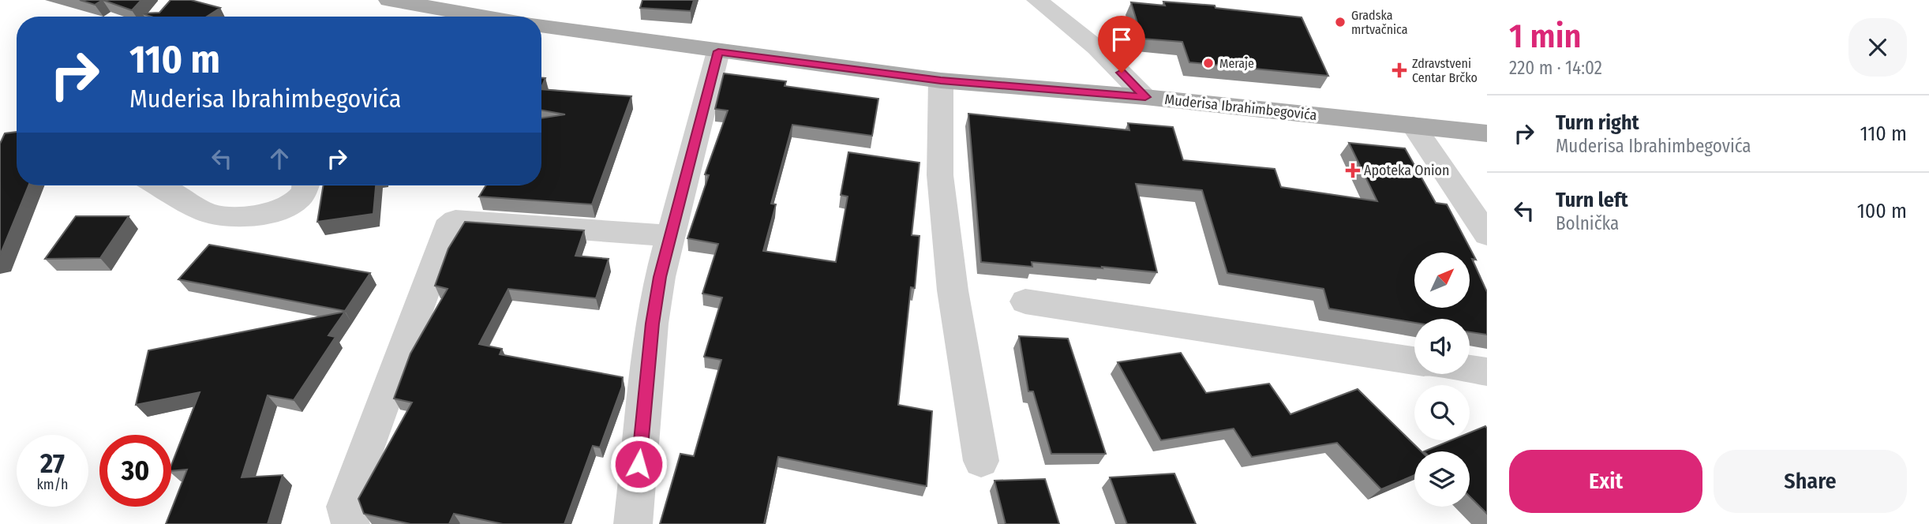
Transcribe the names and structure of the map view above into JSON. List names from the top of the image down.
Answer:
{
  "streets": {
    "main road": ["Muderisa Ibrahimbegovića"]
  },
  "places": {
    "other": ["Gradska mrtvačnica", "Meraje"],
    "health": ["Zdravstveni Centar Brčko", "Apoteka Onion"]
  },
  "north": "top right",
  "page": {
    "heading": ["1 min", "220 m · 14:02"],
    "turn": ["110 m", "Muderisa Ibrahimbegovića"],
    "list": [
      {
        "name": "Turn right",
        "note": "Muderisa Ibrahimbegovića",
        "value": "110 m"
      },
      {
        "name": "Turn left",
        "note": "Bolnička",
        "value": "100 m"
      }
    ],
    "speed": "27 km/h",
    "limit": "30",
    "buttons": ["Exit", "Share"]
  }
}
